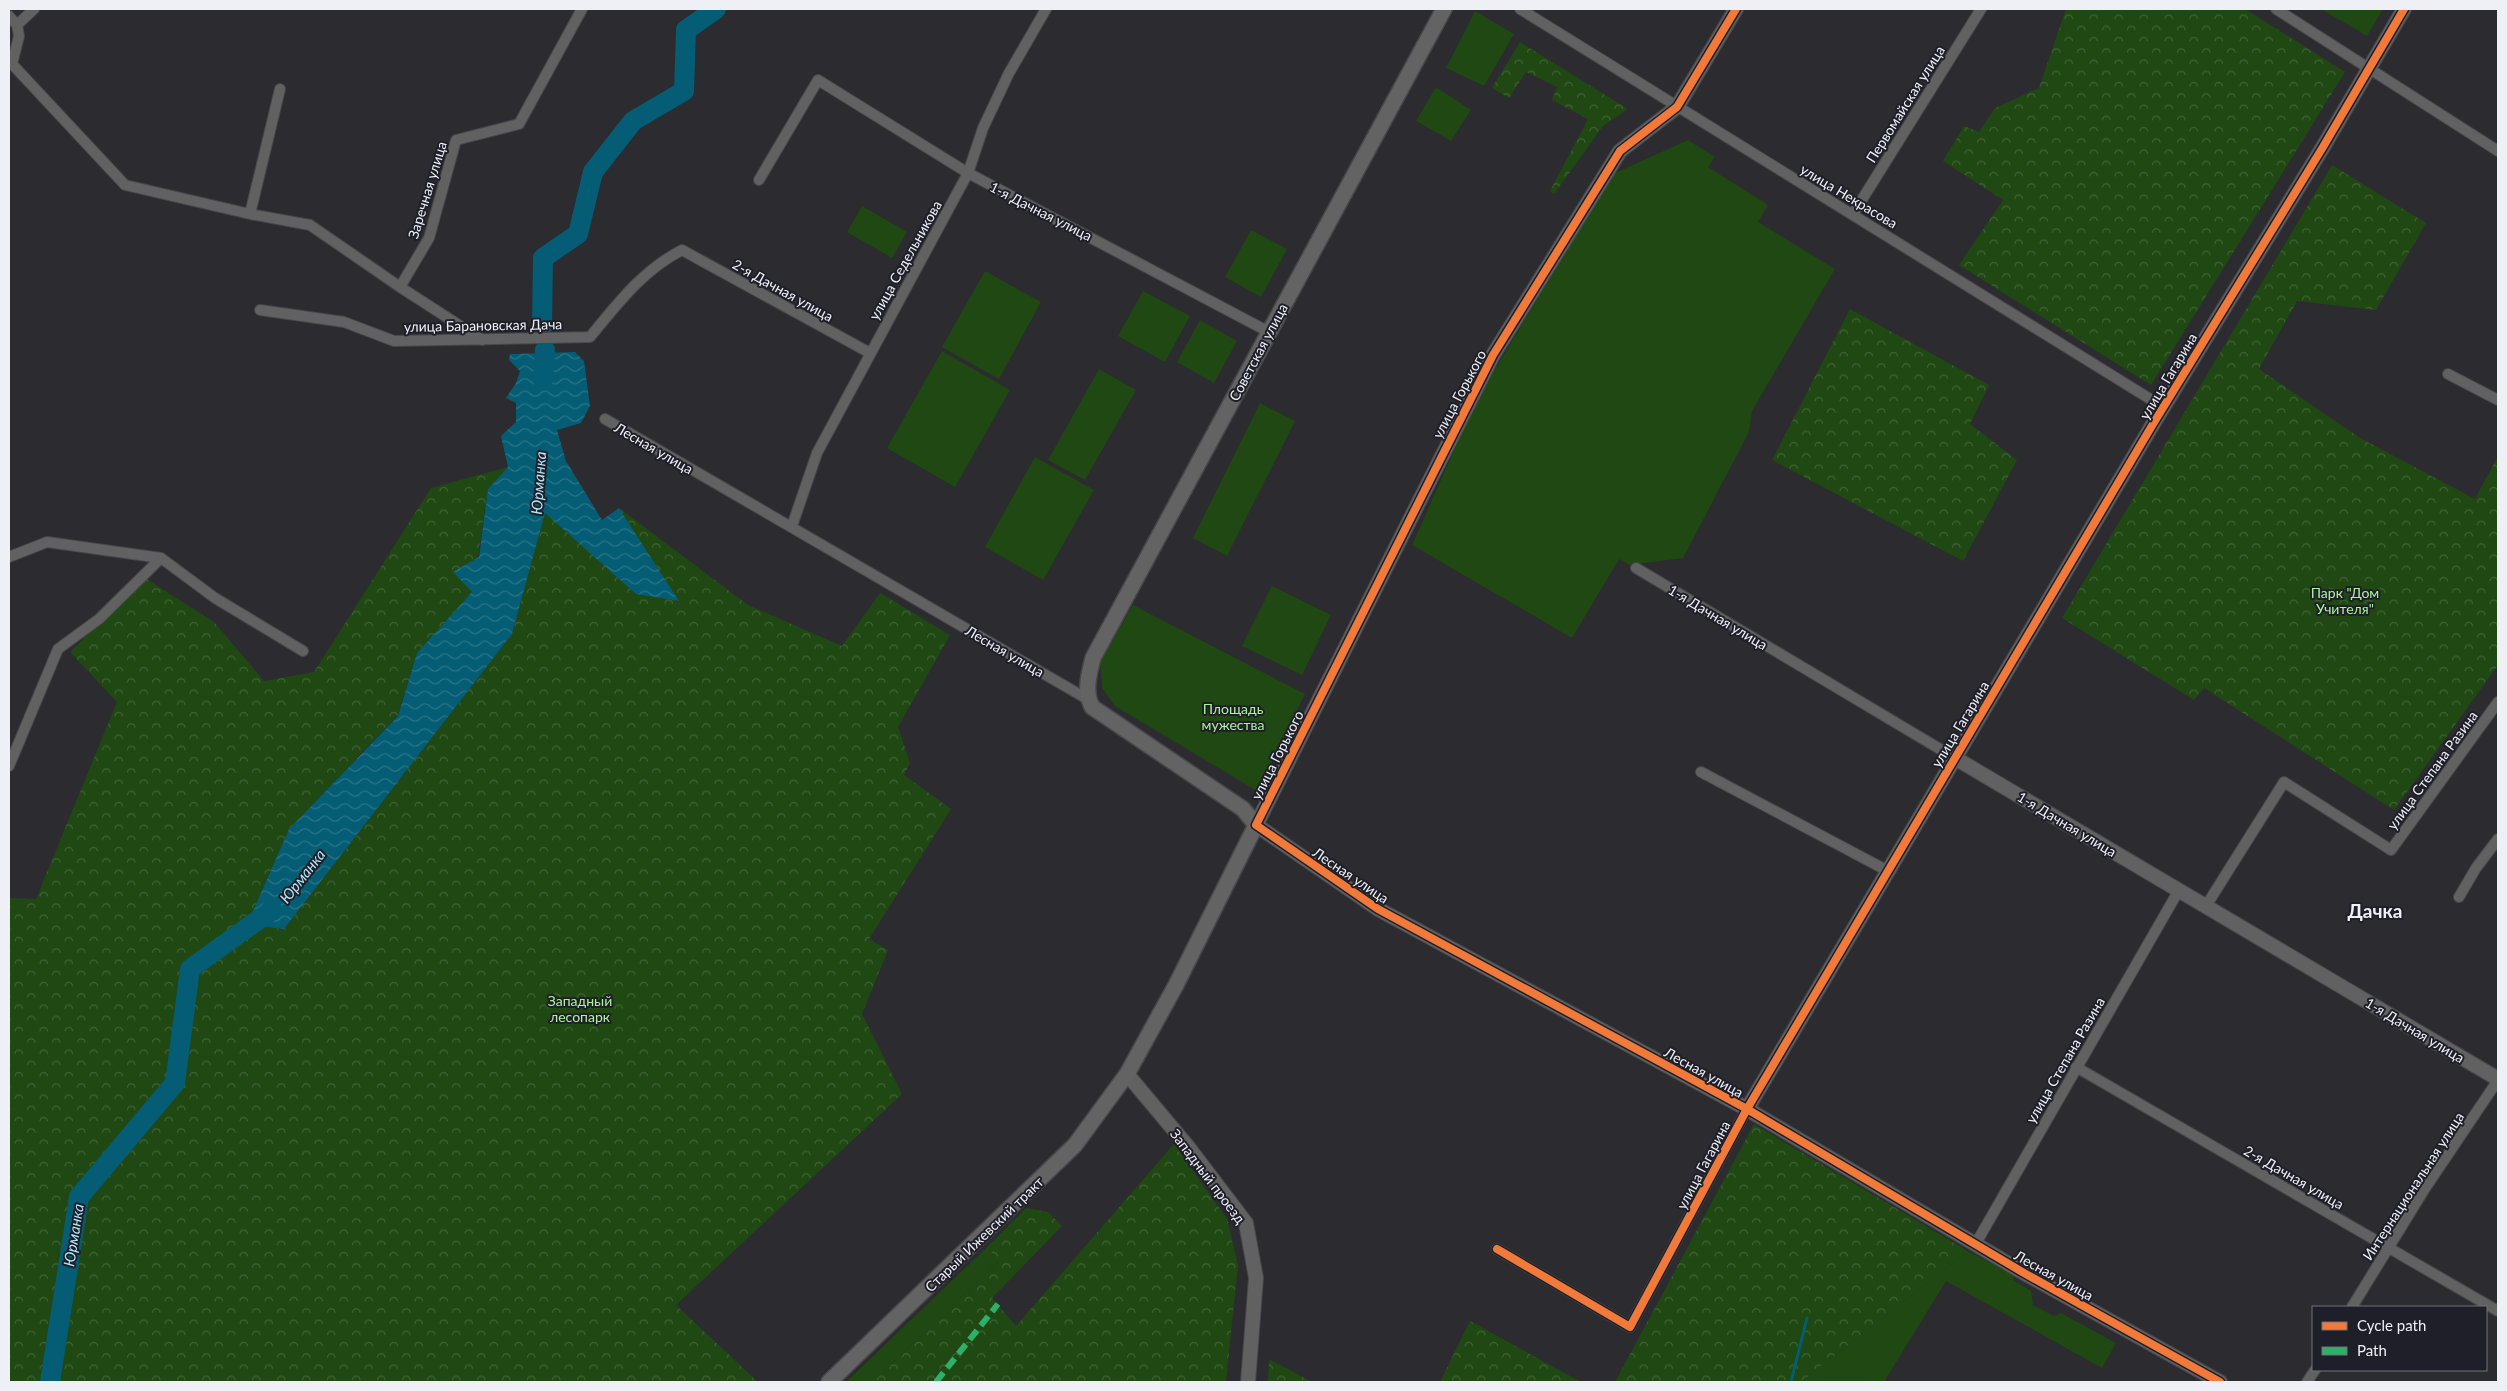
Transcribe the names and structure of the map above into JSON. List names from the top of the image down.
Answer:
{
  "streets": {
    "main road": [
      "Советская улица",
      "улица Горького",
      "Лесная улица",
      "Старый Ижевский тракт"
    ],
    "street": [
      "Первомайская улица",
      "Заречная улица",
      "улица Некрасова",
      "1-я Дачная улица",
      "улица Седельникова",
      "2-я Дачная улица",
      "улица Барановская Дача",
      "улица Гагарина",
      "улица Степана Разина",
      "Западный проезд",
      "Интернациональная улица"
    ]
  },
  "crossings": [
    ["Первомайская улица", "улица Некрасова"],
    ["улица Некрасова", "улица Гагарина"],
    ["улица Некрасова", "улица Горького"],
    ["1-я Дачная улица", "улица Седельникова"],
    ["1-я Дачная улица", "Советская улица"],
    ["1-я Дачная улица", "улица Гагарина"],
    ["1-я Дачная улица", "улица Степана Разина"],
    ["1-я Дачная улица", "Интернациональная улица"],
    ["улица Седельникова", "2-я Дачная улица"],
    ["улица Седельникова", "Лесная улица"],
    ["2-я Дачная улица", "улица Барановская Дача"],
    ["2-я Дачная улица", "улица Степана Разина"],
    ["2-я Дачная улица", "Интернациональная улица"],
    ["Советская улица", "Лесная улица"],
    ["улица Гагарина", "Лесная улица"],
    ["улица Горького", "Лесная улица"],
    ["улица Горького", "Западный проезд"],
    ["улица Горького", "Старый Ижевский тракт"],
    ["Лесная улица", "улица Степана Разина"],
    ["Западный проезд", "Старый Ижевский тракт"]
  ],
  "districts": ["Дачка"],
  "water": ["Юрманка"],
  "parks": ["Парк \"Дом Учителя\"", "Площадь мужества", "Западный лесопарк"],
  "legend": ["Cycle path", "Path"]
}
